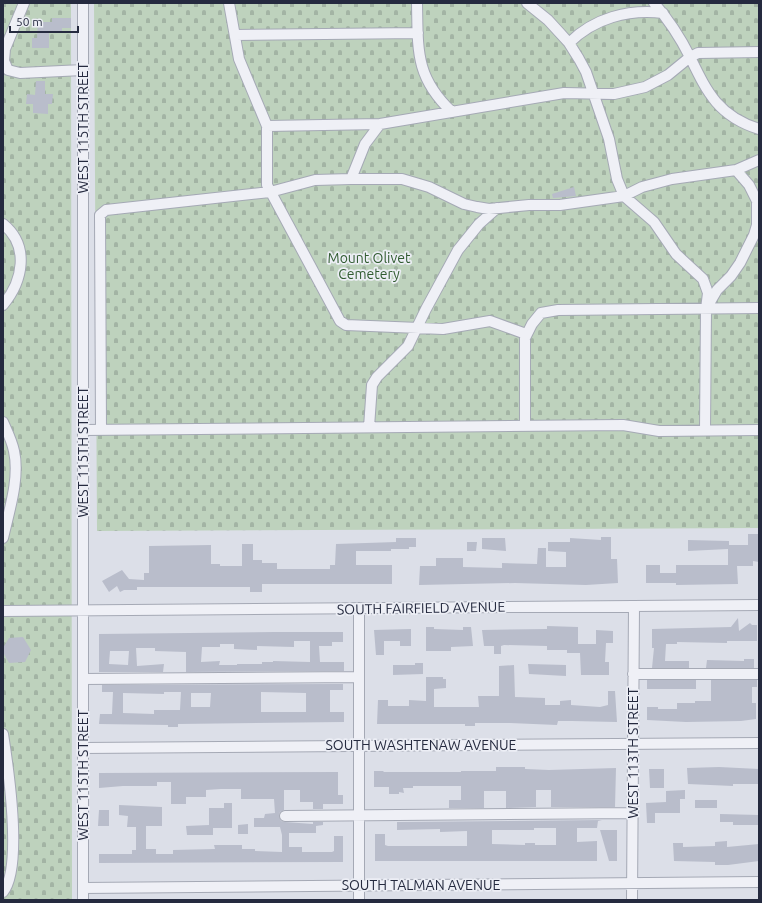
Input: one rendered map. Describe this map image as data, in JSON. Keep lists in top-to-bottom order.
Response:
{
  "streets": {
    "street": [
      "WEST 115TH STREET",
      "SOUTH FAIRFIELD AVENUE",
      "SOUTH WASHTENAW AVENUE",
      "WEST 113TH STREET",
      "SOUTH TALMAN AVENUE"
    ]
  },
  "crossings": [
    ["WEST 115TH STREET", "SOUTH FAIRFIELD AVENUE"],
    ["WEST 115TH STREET", "SOUTH WASHTENAW AVENUE"],
    ["WEST 115TH STREET", "SOUTH TALMAN AVENUE"],
    ["SOUTH FAIRFIELD AVENUE", "WEST 113TH STREET"],
    ["SOUTH WASHTENAW AVENUE", "WEST 113TH STREET"],
    ["WEST 113TH STREET", "SOUTH TALMAN AVENUE"]
  ],
  "parks": ["Mount Olivet Cemetery"],
  "scale_bar": "50 m"
}
